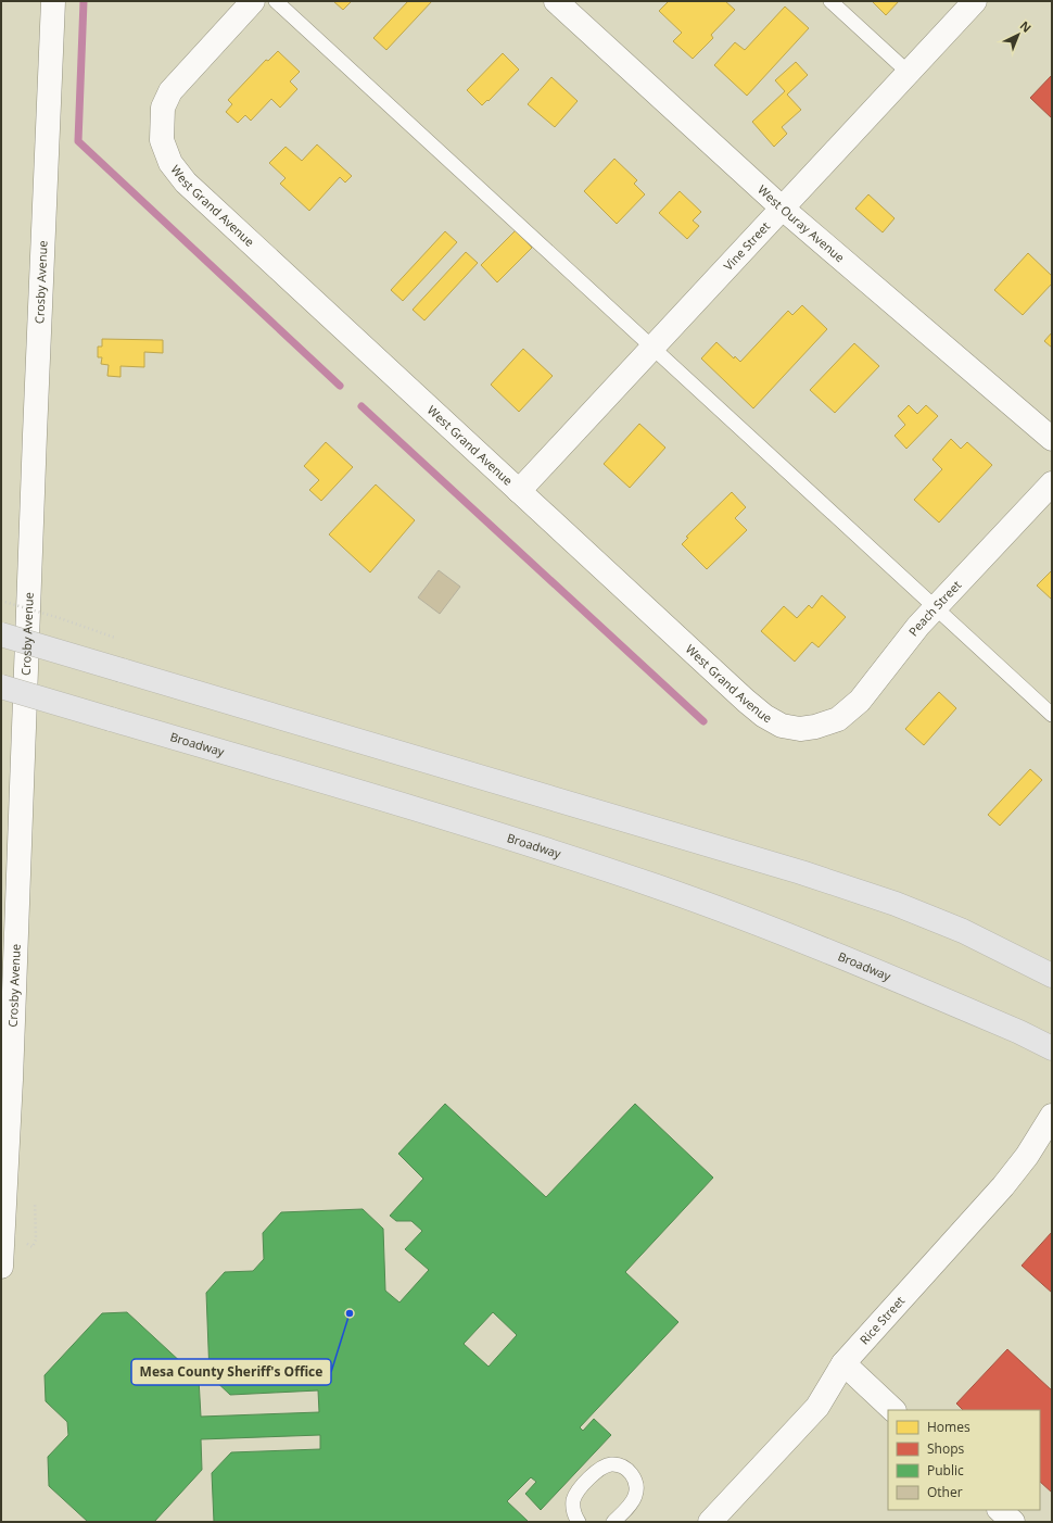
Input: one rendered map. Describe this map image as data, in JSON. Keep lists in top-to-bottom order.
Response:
{
  "streets": {
    "main road": ["Broadway"],
    "street": [
      "West Grand Avenue",
      "West Ouray Avenue",
      "Vine Street",
      "Crosby Avenue",
      "Peach Street",
      "Rice Street"
    ]
  },
  "crossings": [
    ["West Grand Avenue", "Vine Street"],
    ["West Grand Avenue", "Peach Street"],
    ["West Ouray Avenue", "Vine Street"]
  ],
  "places": ["Mesa County Sheriff's Office"],
  "legend": [
    "Homes",
    "Shops",
    "Public",
    "Other"
  ],
  "north": "top right"
}
